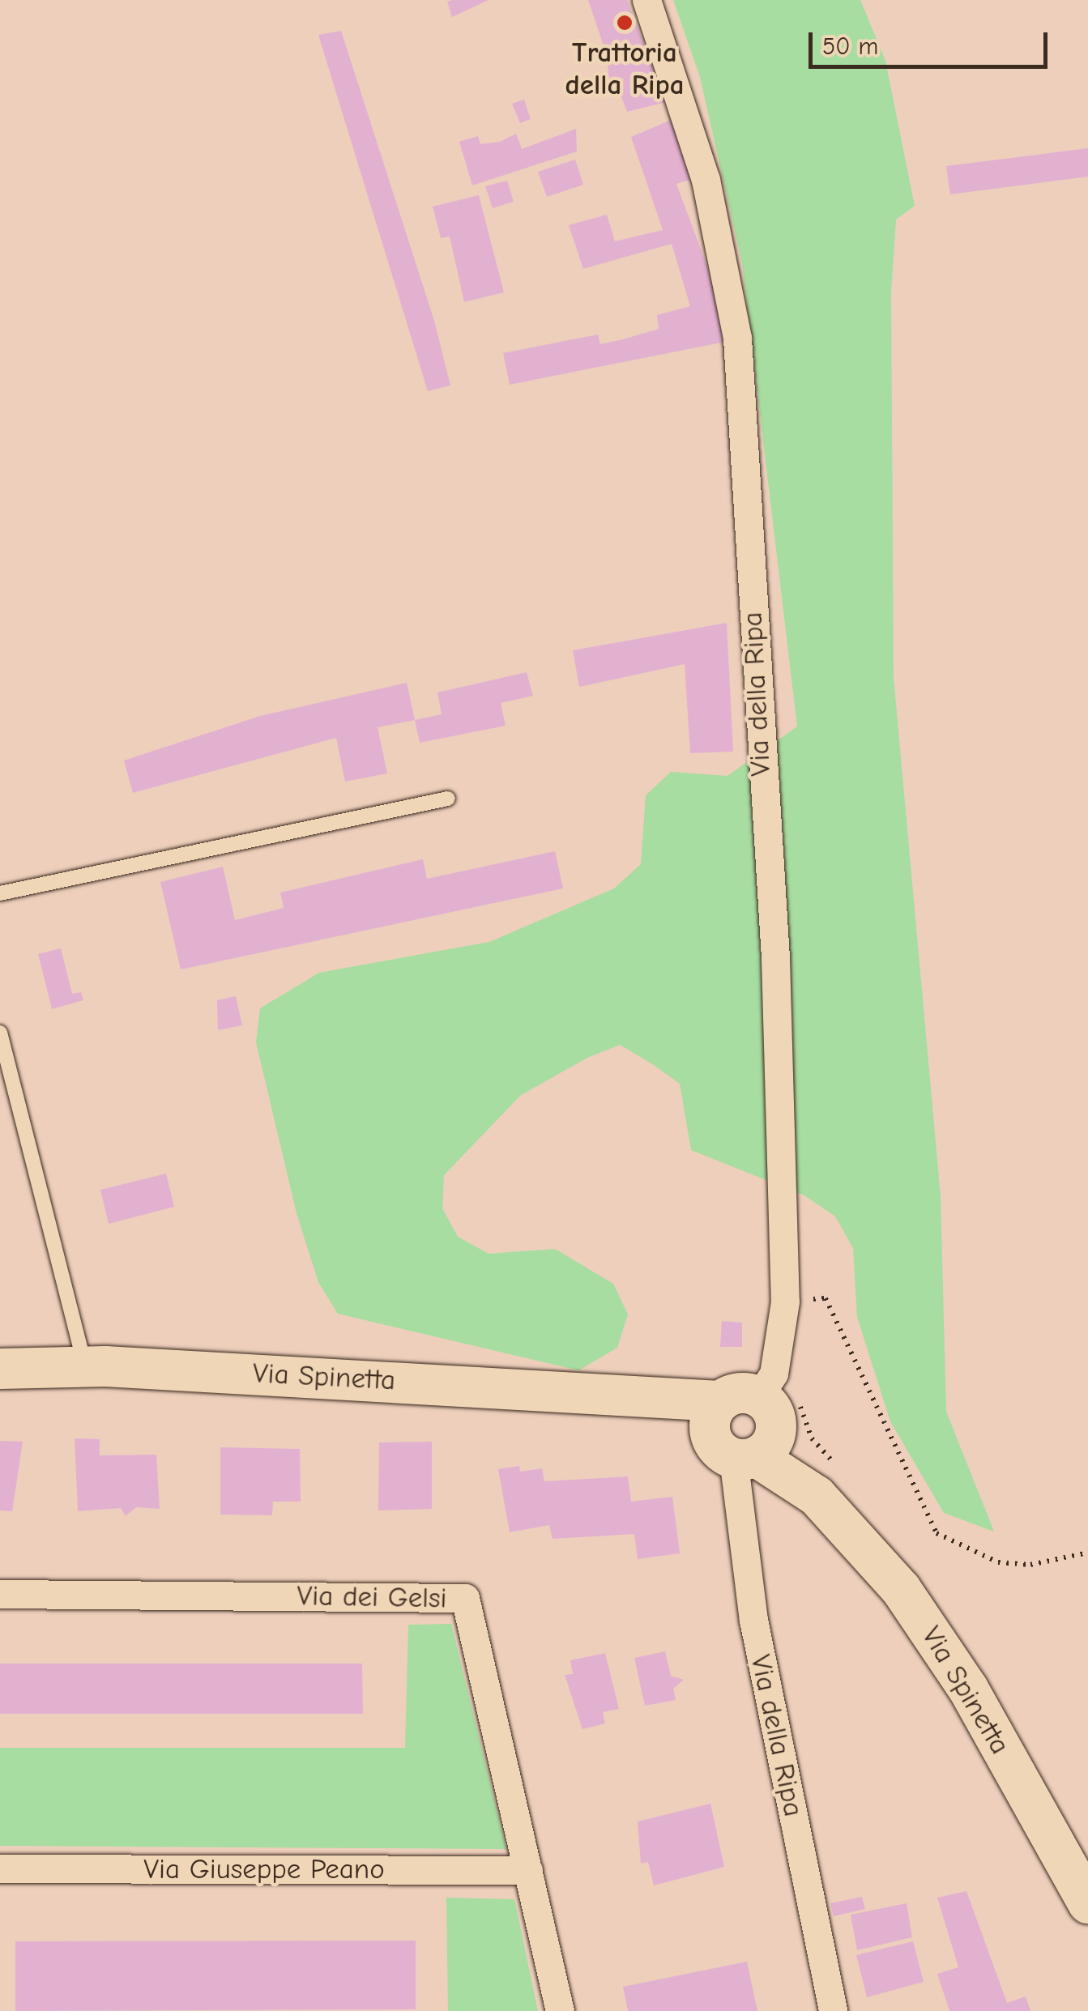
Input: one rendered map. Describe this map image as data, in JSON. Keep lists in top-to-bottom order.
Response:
{
  "streets": {
    "main road": ["Via Spinetta"],
    "street": ["Via della Ripa", "Via dei Gelsi", "Via Giuseppe Peano"]
  },
  "crossings": [
    ["Via della Ripa", "Via Spinetta"],
    ["Via dei Gelsi", "Via Giuseppe Peano"]
  ],
  "places": ["Trattoria della Ripa"],
  "scale_bar": "50 m"
}
